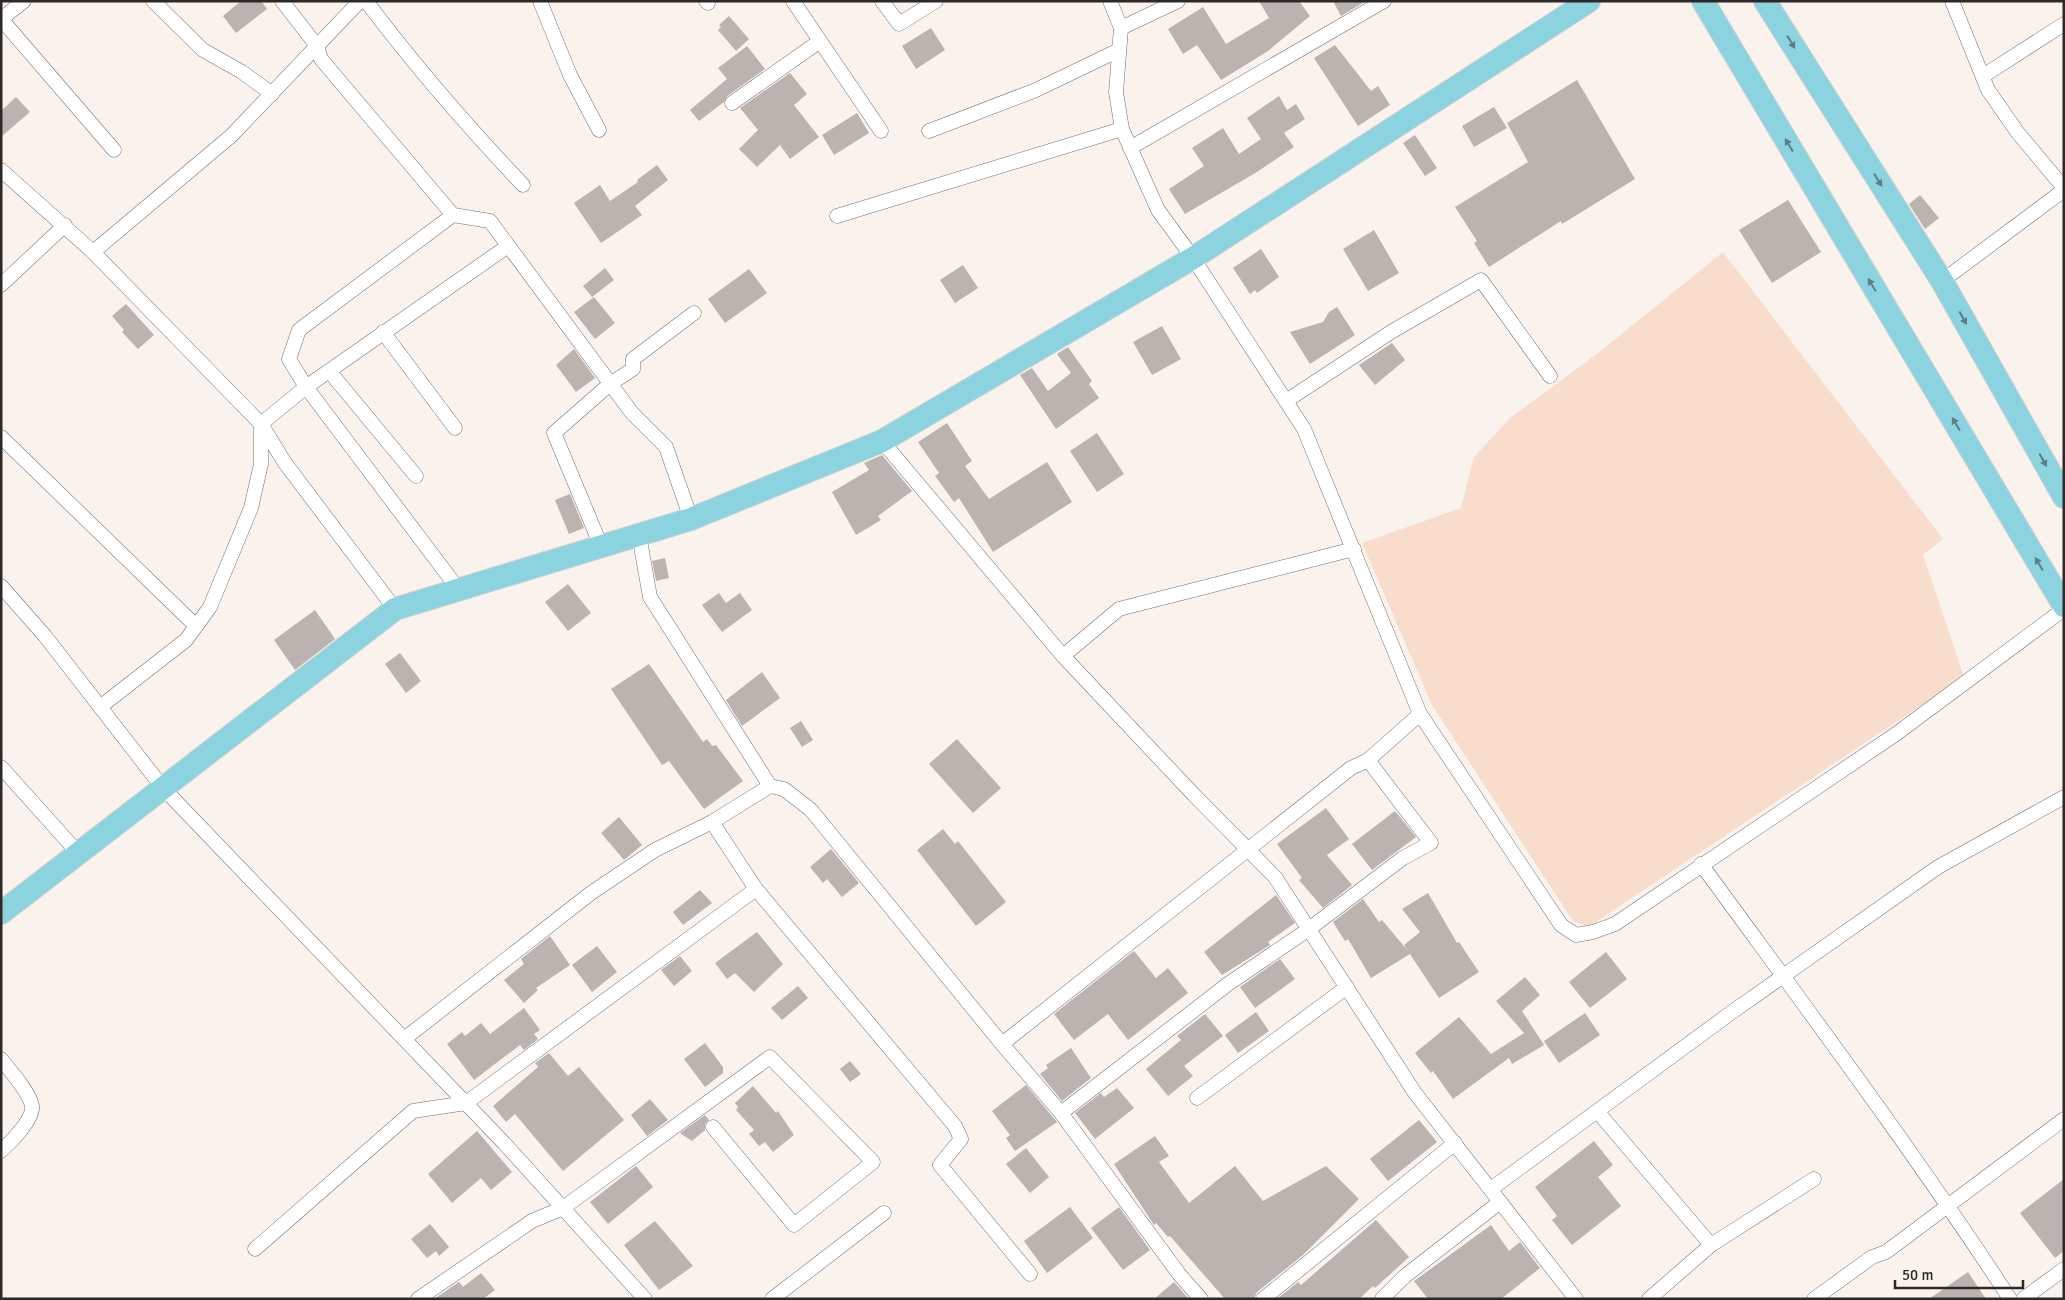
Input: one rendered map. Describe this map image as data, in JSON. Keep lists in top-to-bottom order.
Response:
{
  "scale_bar": "50 m"
}
